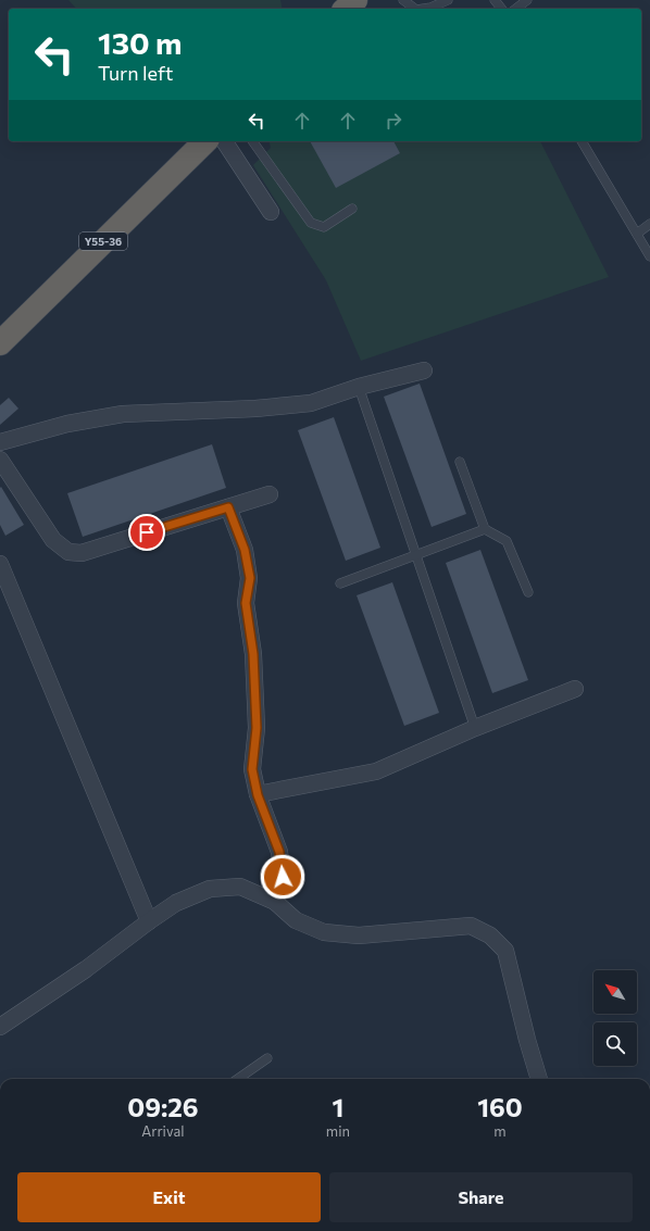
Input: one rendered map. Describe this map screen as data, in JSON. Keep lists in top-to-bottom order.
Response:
{
  "streets": {
    "highway": ["Y55-36"]
  },
  "north": "top left",
  "page": {
    "turn": ["130 m", "Turn left"],
    "eta": [
      "09:26",
      "Arrival",
      "1",
      "min",
      "160",
      "m"
    ],
    "buttons": ["Exit", "Share"]
  }
}
